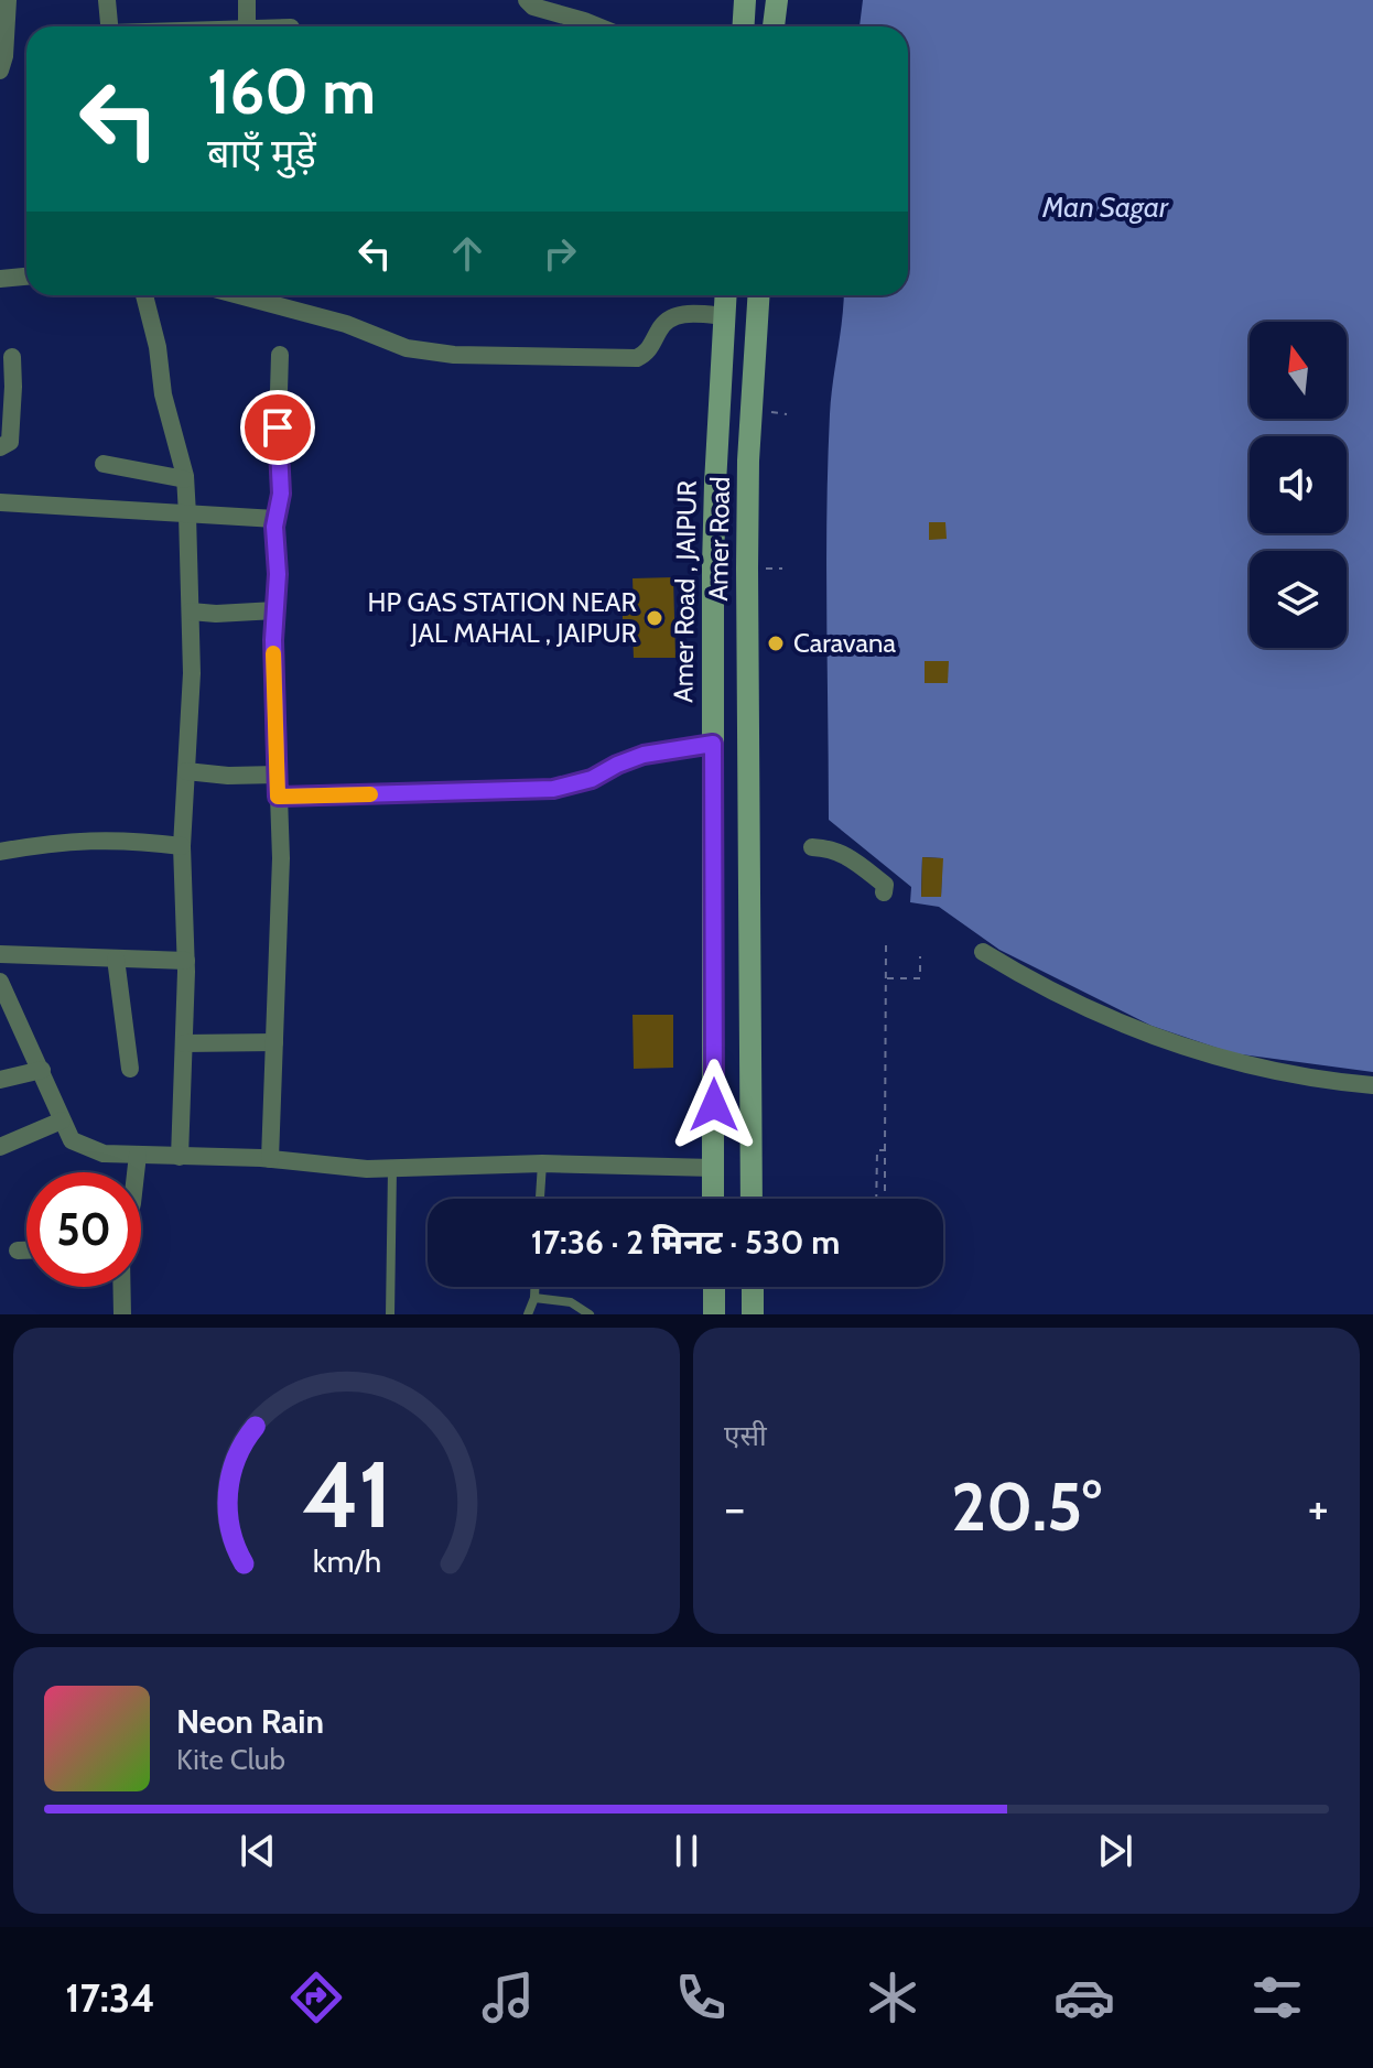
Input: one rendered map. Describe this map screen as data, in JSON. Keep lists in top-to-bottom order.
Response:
{
  "streets": {
    "main road": ["Amer Road", "Amer Road , JAIPUR"]
  },
  "water": ["Man Sagar"],
  "places": ["HP GAS STATION NEAR JAL MAHAL , JAIPUR", "Caravana"],
  "north": "top",
  "page": {
    "turn": ["160 m", "बाएँ मुड़ें"],
    "limit": "50",
    "trip": "17:36 · 2 मिनट · 530 m",
    "tile": "एसी",
    "heat": ["−", "20.5°", "+"],
    "song": ["Neon Rain", "Kite Club"],
    "tabs": "17:34",
    "gauge": ["41", "km/h"]
  }
}
